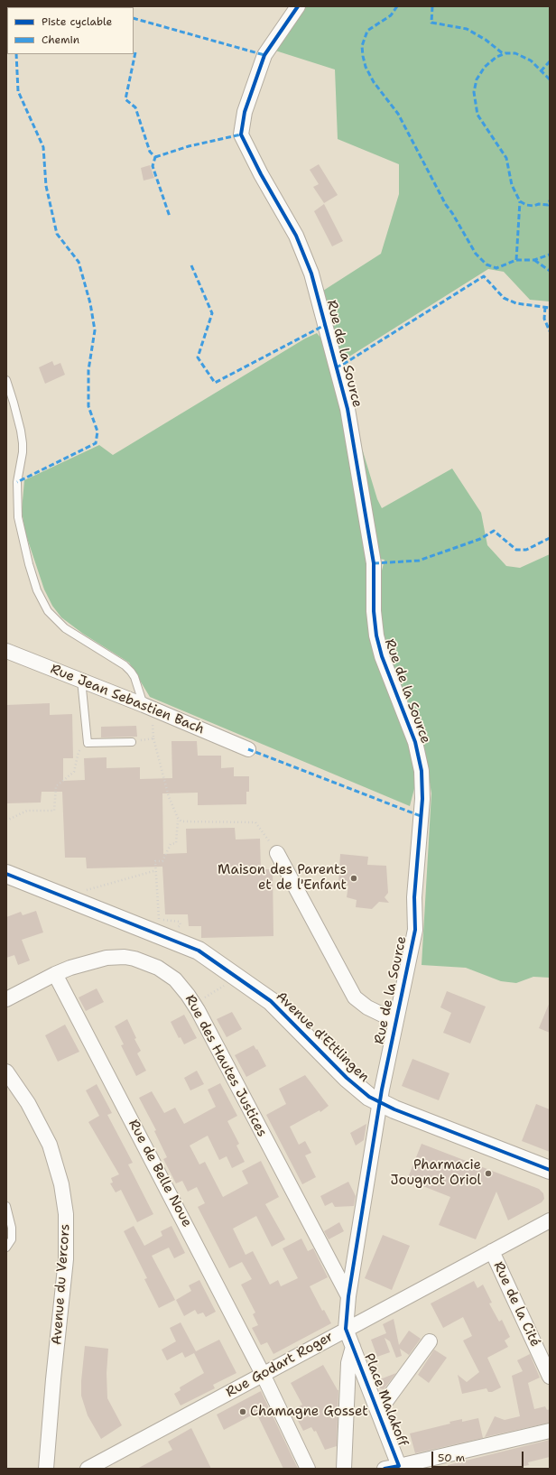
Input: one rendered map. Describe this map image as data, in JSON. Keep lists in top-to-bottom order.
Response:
{
  "streets": {
    "street": [
      "Rue de la Source",
      "Rue Jean Sebastien Bach",
      "Avenue d'Ettlingen",
      "Rue des Hautes Justices",
      "Rue de Belle Noue",
      "Avenue du Vercors",
      "Rue de la Cité",
      "Rue Godart Roger",
      "Place Malakoff"
    ]
  },
  "crossings": [
    ["Rue de la Source", "Avenue d'Ettlingen"],
    ["Rue de la Source", "Rue des Hautes Justices"],
    ["Rue de la Source", "Rue Godart Roger"],
    ["Rue de la Source", "Place Malakoff"],
    ["Rue des Hautes Justices", "Rue de Belle Noue"],
    ["Rue de Belle Noue", "Rue Godart Roger"],
    ["Rue de la Cité", "Rue Godart Roger"],
    ["Rue Godart Roger", "Place Malakoff"]
  ],
  "places": ["Maison des Parents et de l'Enfant", "Pharmacie Jougnot Oriol", "Chamagne Gosset"],
  "legend": ["Piste cyclable", "Chemin"],
  "scale_bar": "50 m"
}
